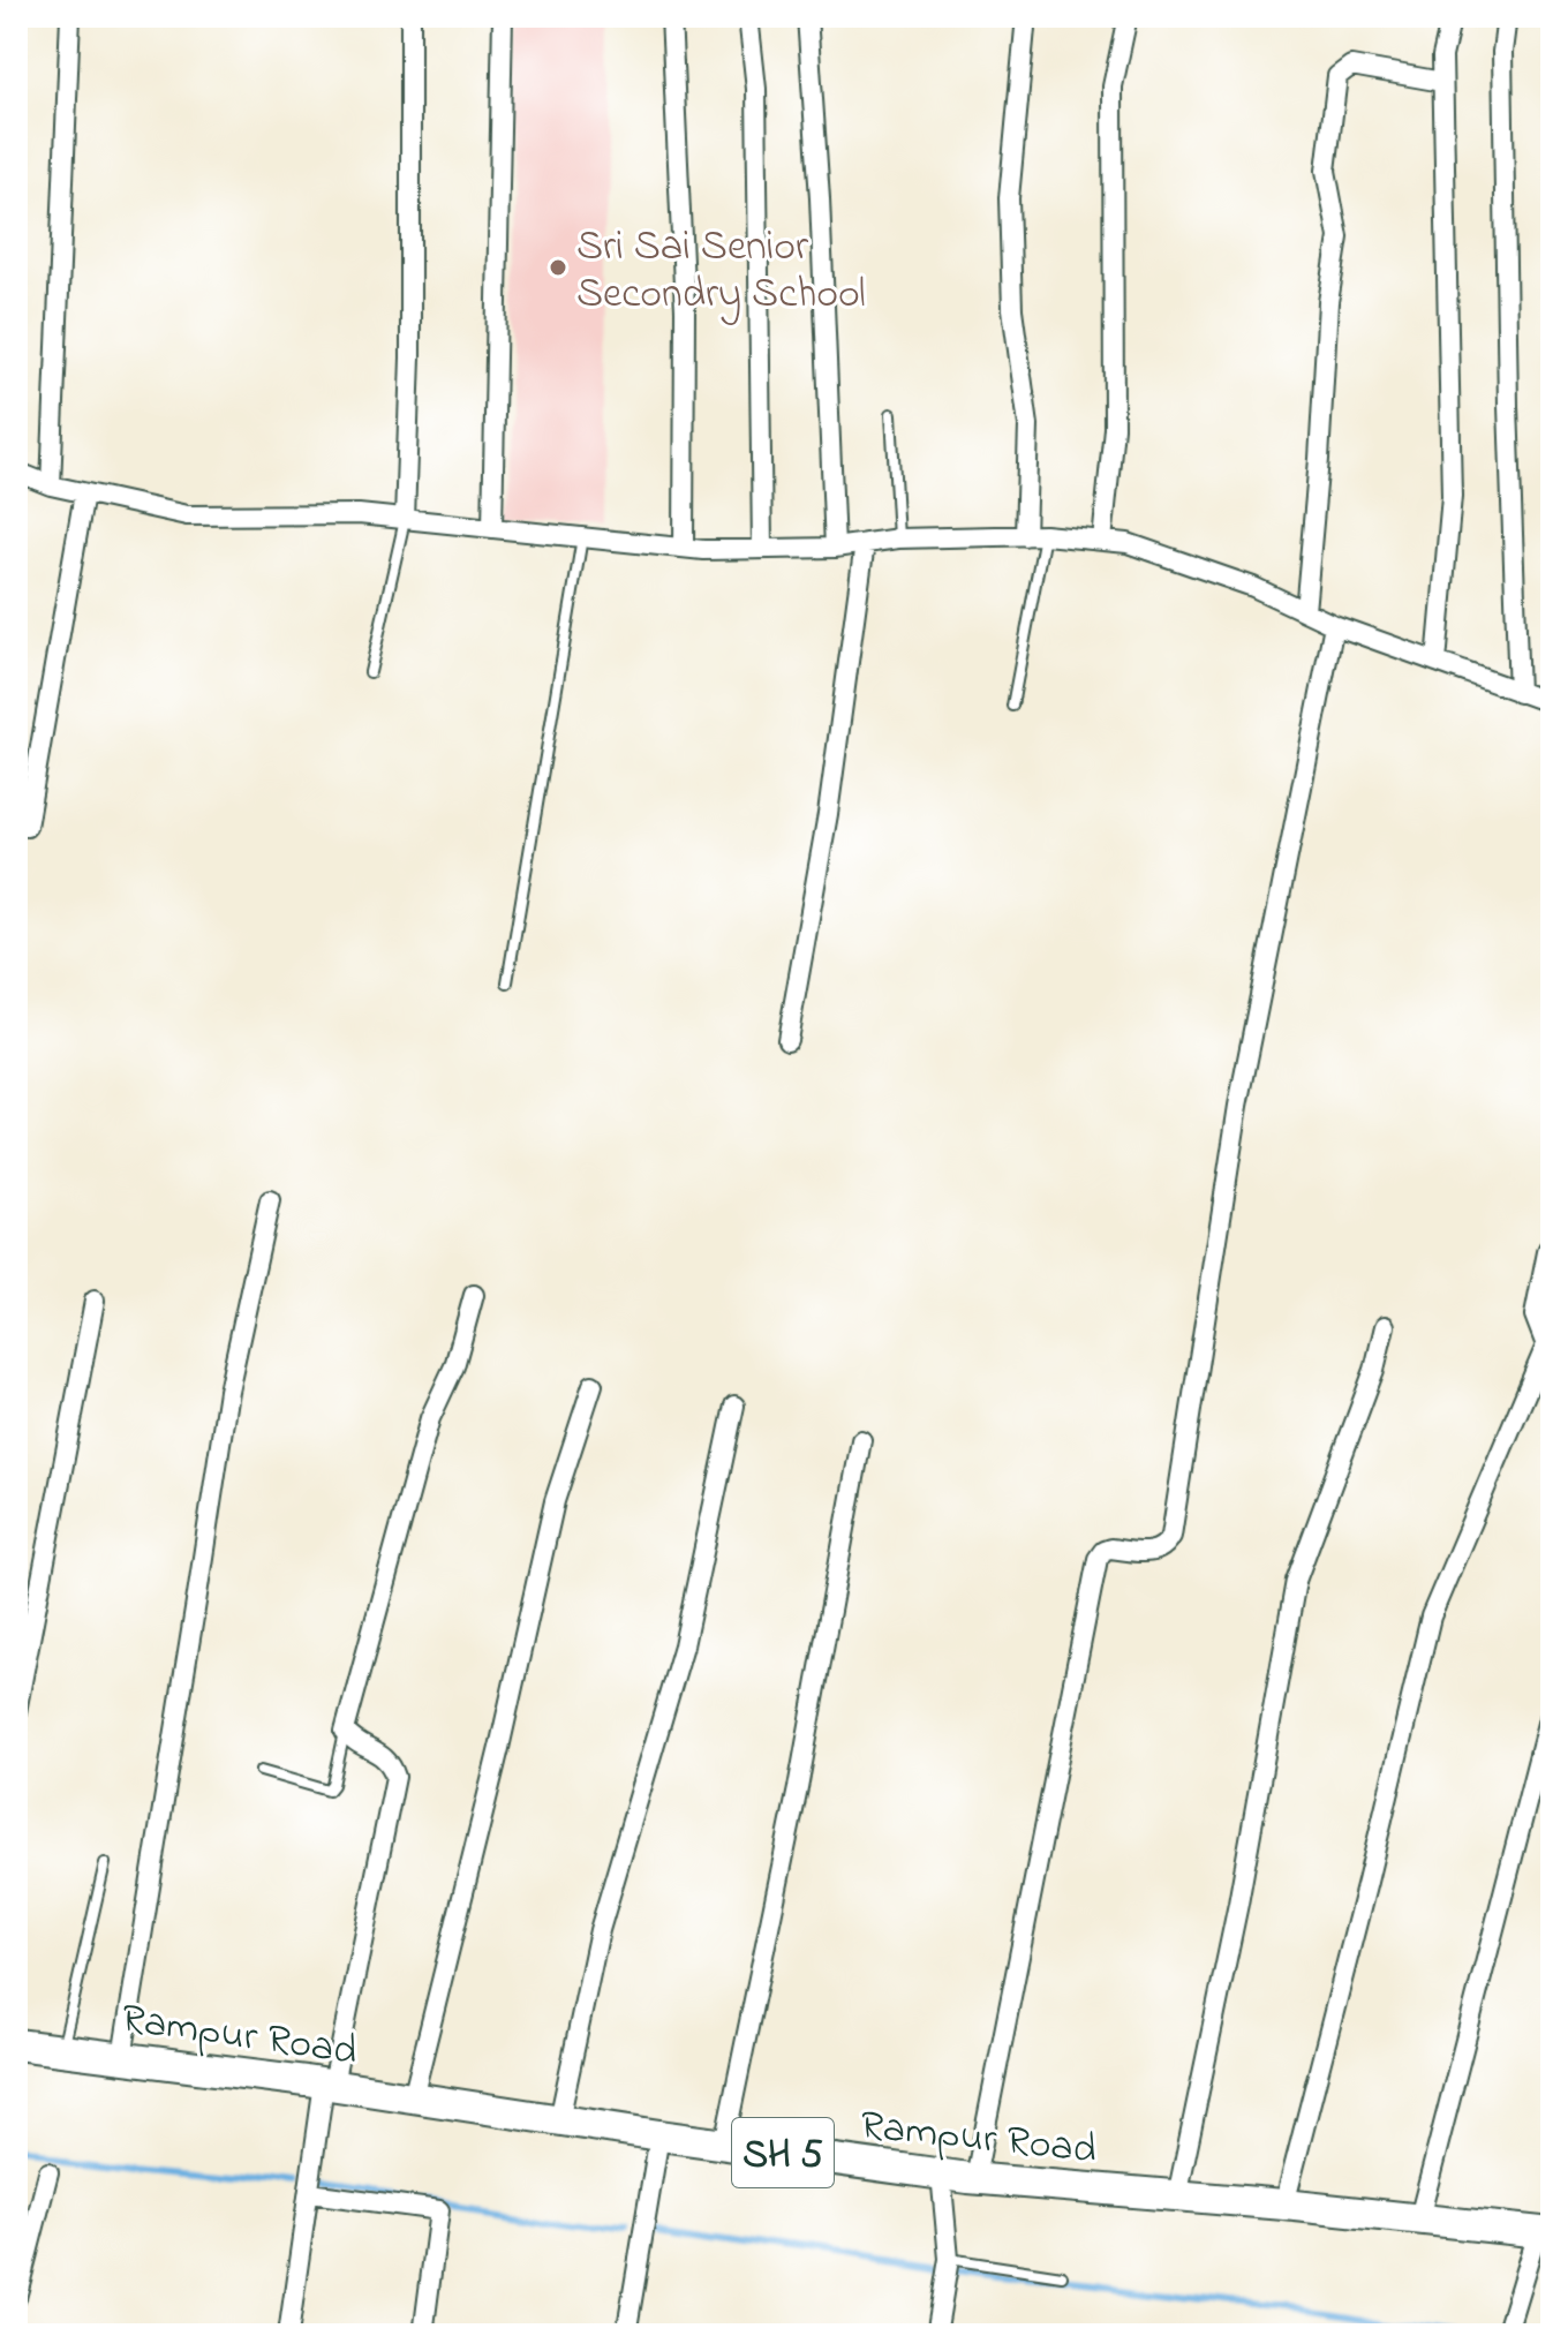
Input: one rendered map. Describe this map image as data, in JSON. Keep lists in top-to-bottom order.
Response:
{
  "streets": {
    "main road": ["Rampur Road", "SH 5"]
  },
  "places": ["Sri Sai Senior Secondry School"]
}
